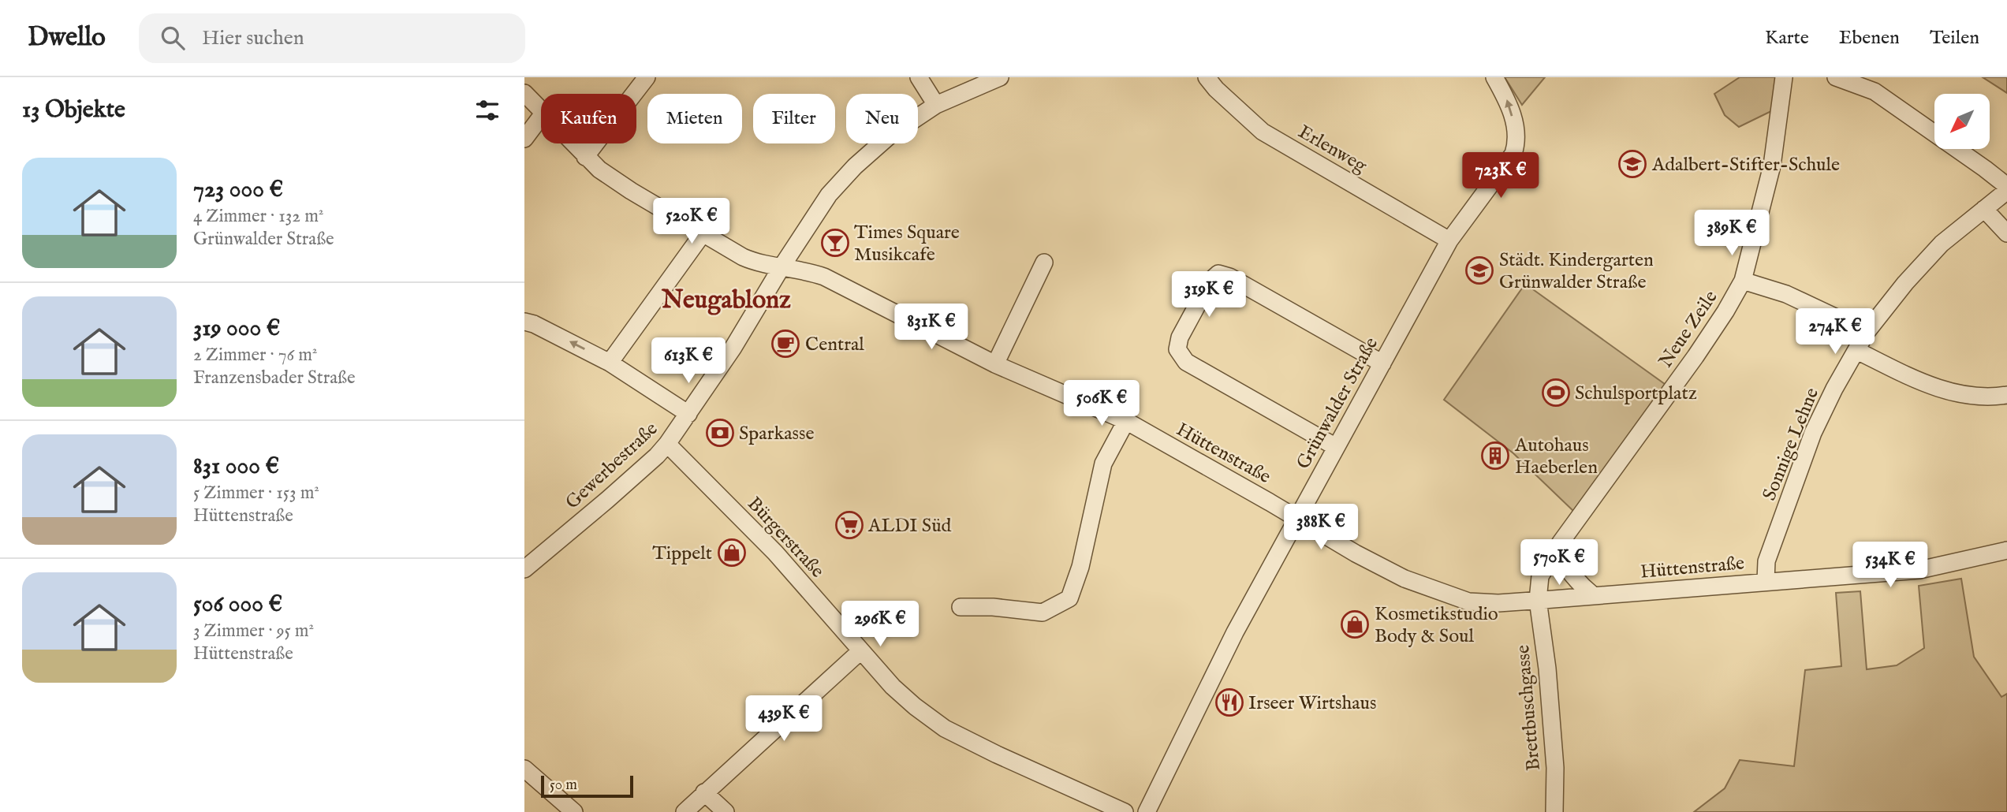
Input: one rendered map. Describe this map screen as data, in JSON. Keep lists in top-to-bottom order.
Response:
{
  "streets": {
    "street": [
      "Erlenweg",
      "Neue Zeile",
      "Grünwalder Straße",
      "Sonnige Lehne",
      "Hüttenstraße",
      "Gewerbestraße",
      "Bürgerstraße",
      "Brettbuschgasse"
    ]
  },
  "crossings": [
    ["Erlenweg", "Grünwalder Straße"],
    ["Neue Zeile", "Hüttenstraße"],
    ["Neue Zeile", "Brettbuschgasse"],
    ["Grünwalder Straße", "Hüttenstraße"],
    ["Sonnige Lehne", "Hüttenstraße"],
    ["Hüttenstraße", "Gewerbestraße"],
    ["Hüttenstraße", "Brettbuschgasse"],
    ["Gewerbestraße", "Bürgerstraße"]
  ],
  "districts": ["Neugablonz"],
  "places": {
    "school or university": ["Adalbert-Stifter-Schule", "Städt. Kindergarten Grünwalder Straße"],
    "bar": ["Times Square Musikcafe"],
    "cafe": ["Central"],
    "sports": ["Schulsportplatz"],
    "bank": ["Sparkasse"],
    "building": ["Autohaus Haeberlen"],
    "supermarket": ["ALDI Süd"],
    "shop": ["Tippelt", "Kosmetikstudio Body & Soul"],
    "restaurant": ["Irseer Wirtshaus"]
  },
  "scale_bar": "50 m",
  "north": "bottom left",
  "page": {
    "header": "Dwello",
    "search": "Hier suchen",
    "nav": ["Karte", "Ebenen", "Teilen"],
    "heading": "13 Objekte",
    "chip": [
      "Kaufen",
      "Mieten",
      "Filter",
      "Neu"
    ],
    "list": [
      {
        "name": "723 000 €",
        "note": "4 Zimmer · 132 m² · Grünwalder Straße"
      },
      {
        "name": "319 000 €",
        "note": "2 Zimmer · 76 m² · Franzensbader Straße"
      },
      {
        "name": "831 000 €",
        "note": "5 Zimmer · 153 m² · Hüttenstraße"
      },
      {
        "name": "506 000 €",
        "note": "3 Zimmer · 95 m² · Hüttenstraße"
      }
    ],
    "price": [
      "723K €",
      "520K €",
      "389K €",
      "319K €",
      "831K €",
      "274K €",
      "613K €",
      "506K €",
      "388K €",
      "570K €",
      "534K €",
      "296K €",
      "439K €"
    ],
    "scale": "50 m"
  }
}
